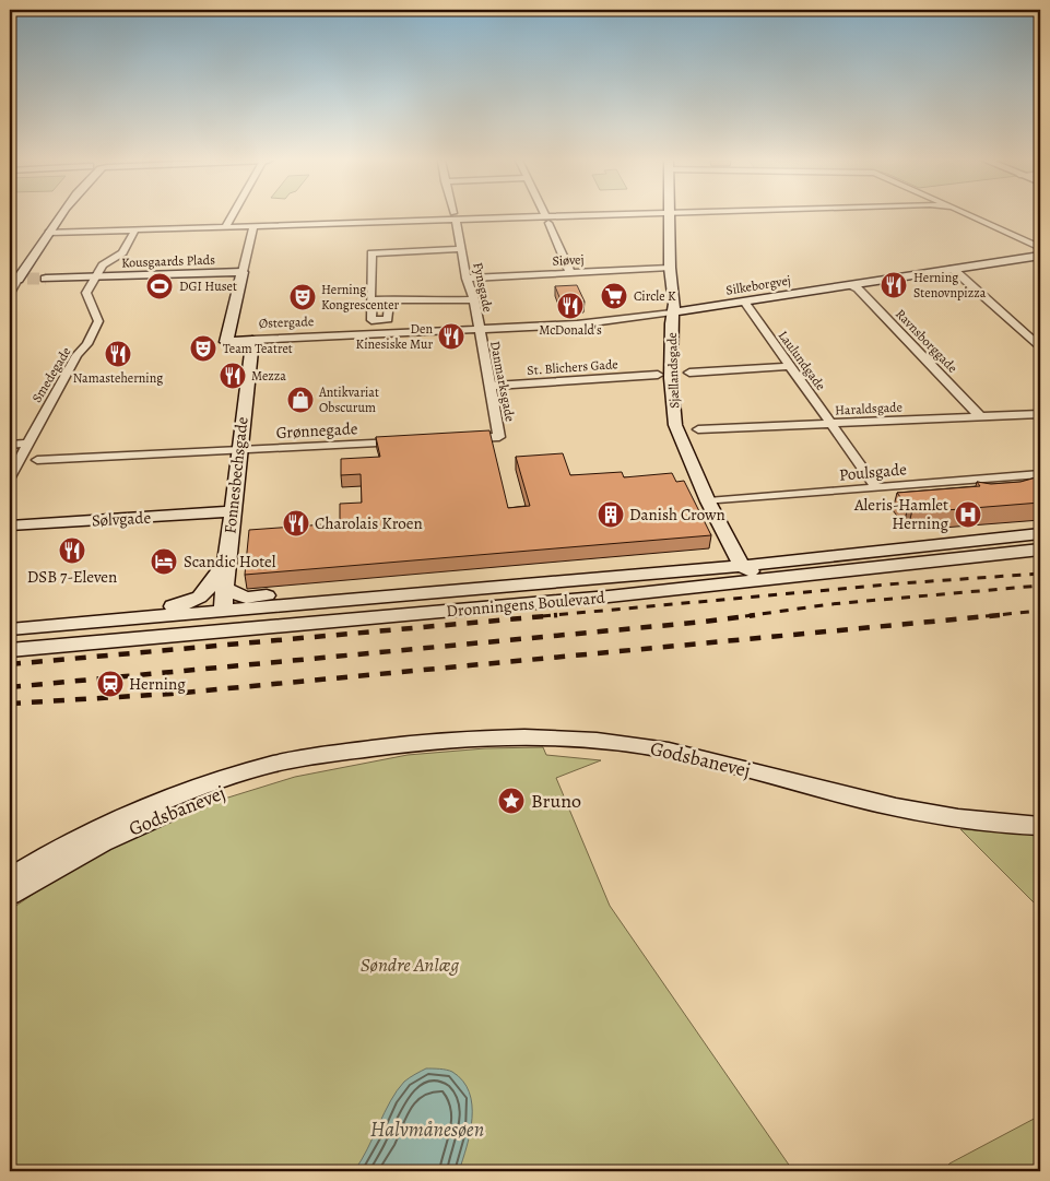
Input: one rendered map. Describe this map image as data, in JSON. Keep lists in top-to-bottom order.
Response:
{
  "streets": {
    "main road": ["Kousgaards Plads"],
    "street": [
      "Siøvej",
      "Silkeborgvej",
      "Fynsgade",
      "Østergade",
      "Ravnsborggade",
      "Laulundgade",
      "St. Blichers Gade",
      "Sjællandsgade",
      "Smedegade",
      "Danmarksgade",
      "Haraldsgade",
      "Grønnegade",
      "Poulsgade",
      "Fonnesbechsgade",
      "Sølvgade",
      "Dronningens Boulevard",
      "Godsbanevej"
    ]
  },
  "crossings": [
    ["Siøvej", "Fynsgade"],
    ["Siøvej", "Sjællandsgade"],
    ["Kousgaards Plads", "Østergade"],
    ["Kousgaards Plads", "Smedegade"],
    ["Silkeborgvej", "Fynsgade"],
    ["Silkeborgvej", "Østergade"],
    ["Silkeborgvej", "Ravnsborggade"],
    ["Silkeborgvej", "Laulundgade"],
    ["Silkeborgvej", "Sjællandsgade"],
    ["Silkeborgvej", "Danmarksgade"],
    ["Fynsgade", "Østergade"],
    ["Fynsgade", "Danmarksgade"],
    ["Østergade", "Danmarksgade"],
    ["Østergade", "Fonnesbechsgade"],
    ["Ravnsborggade", "Haraldsgade"],
    ["Laulundgade", "Haraldsgade"],
    ["Laulundgade", "Poulsgade"],
    ["St. Blichers Gade", "Danmarksgade"],
    ["Sjællandsgade", "Poulsgade"],
    ["Sjællandsgade", "Dronningens Boulevard"],
    ["Grønnegade", "Fonnesbechsgade"],
    ["Fonnesbechsgade", "Sølvgade"],
    ["Fonnesbechsgade", "Dronningens Boulevard"]
  ],
  "water": ["Halvmånesøen"],
  "parks": ["Søndre Anlæg"],
  "places": {
    "restaurant": [
      "Herning Stenovnpizza",
      "McDonald's",
      "Den Kinesiske Mur",
      "Namasteherning",
      "Mezza",
      "Charolais Kroen",
      "DSB 7-Eleven"
    ],
    "sports": ["DGI Huset"],
    "supermarket": ["Circle K"],
    "theatre": ["Herning Kongrescenter", "Team Teatret"],
    "shop": ["Antikvariat Obscurum"],
    "building": ["Danish Crown"],
    "hospital": ["Aleris-Hamlet Herning"],
    "hotel": ["Scandic Hotel"],
    "station": ["Herning"],
    "place": ["Bruno"]
  }
}
